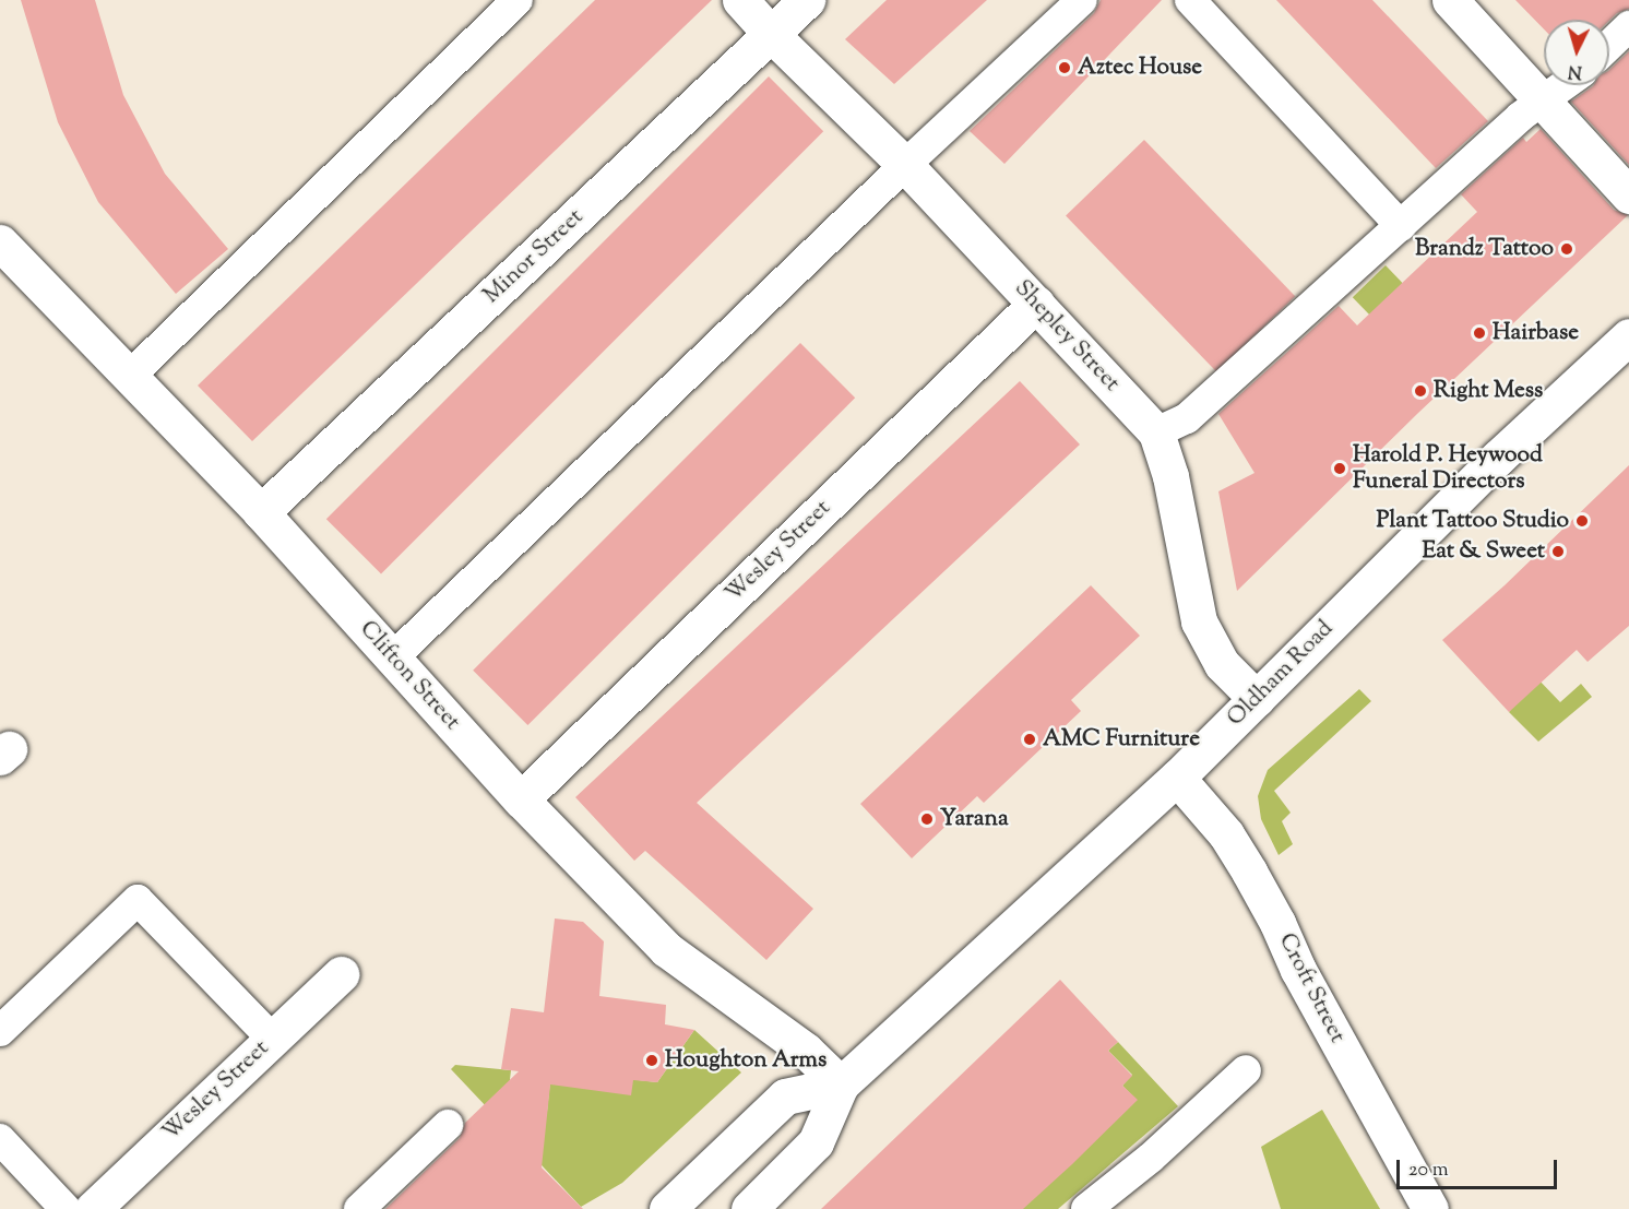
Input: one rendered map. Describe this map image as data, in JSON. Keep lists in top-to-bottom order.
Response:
{
  "streets": {
    "main road": [
      "Minor Street",
      "Shepley Street",
      "Wesley Street",
      "Oldham Road",
      "Clifton Street",
      "Croft Street"
    ]
  },
  "crossings": [
    ["Minor Street", "Shepley Street"],
    ["Minor Street", "Clifton Street"],
    ["Shepley Street", "Wesley Street"],
    ["Shepley Street", "Oldham Road"],
    ["Wesley Street", "Clifton Street"],
    ["Oldham Road", "Clifton Street"],
    ["Oldham Road", "Croft Street"]
  ],
  "places": [
    "Aztec House",
    "Brandz Tattoo",
    "Hairbase",
    "Right Mess",
    "Harold P. Heywood Funeral Directors",
    "Plant Tattoo Studio",
    "Eat & Sweet",
    "AMC Furniture",
    "Yarana",
    "Houghton Arms"
  ],
  "scale_bar": "20 m",
  "north": "bottom"
}
